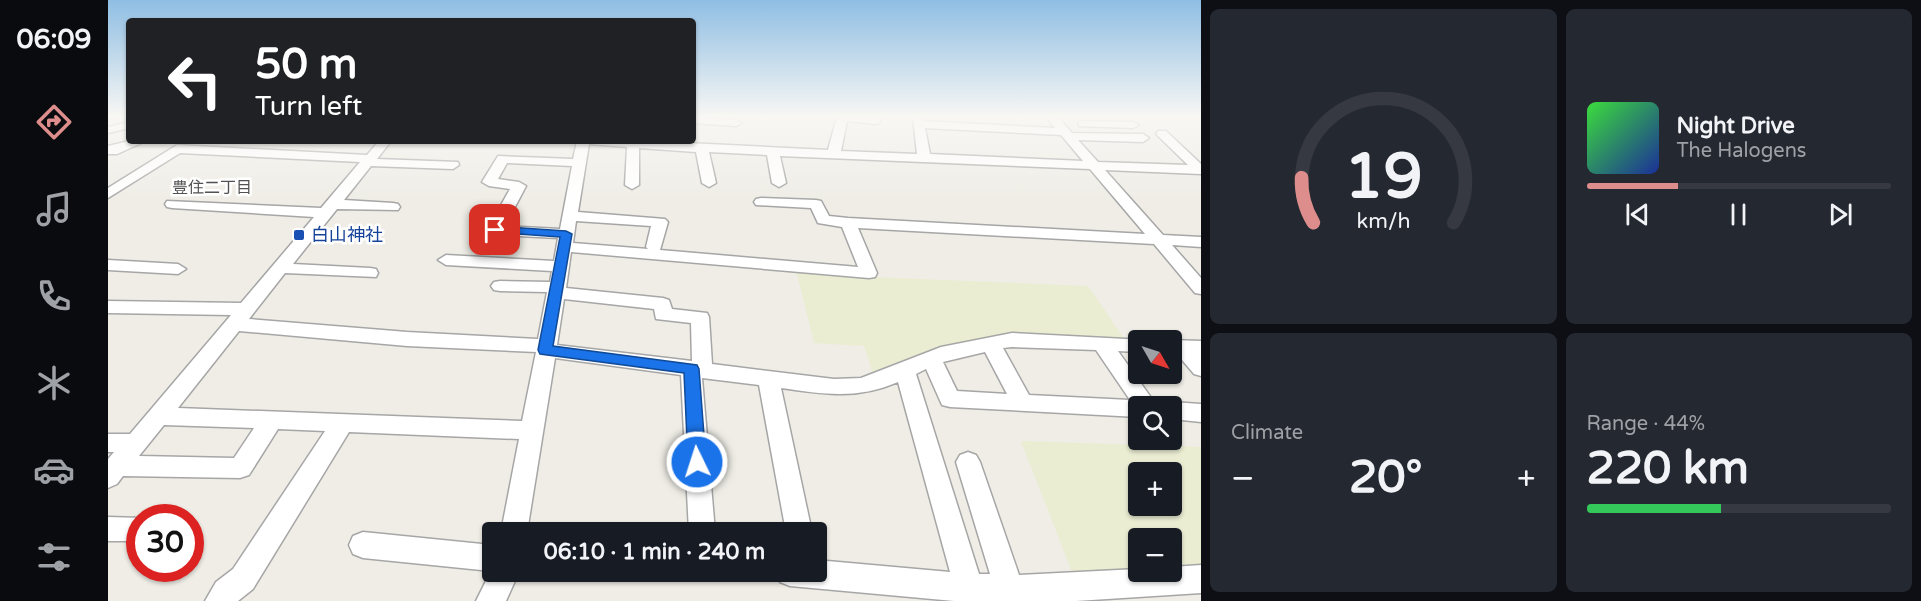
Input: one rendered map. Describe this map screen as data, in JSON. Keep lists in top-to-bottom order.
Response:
{
  "districts": ["豊住二丁目"],
  "places": {
    "transit": ["白山神社"]
  },
  "north": "bottom right",
  "page": {
    "tabs": "06:09",
    "turn": ["50 m", "Turn left"],
    "song": ["Night Drive", "The Halogens"],
    "map_buttons": ["+", "−"],
    "tile": [
      "Climate",
      ["Range · 44%", "220 km"]
    ],
    "heat": ["−", "20°", "+"],
    "limit": "30",
    "trip": "06:10 · 1 min · 240 m",
    "gauge": ["19", "km/h"]
  }
}
